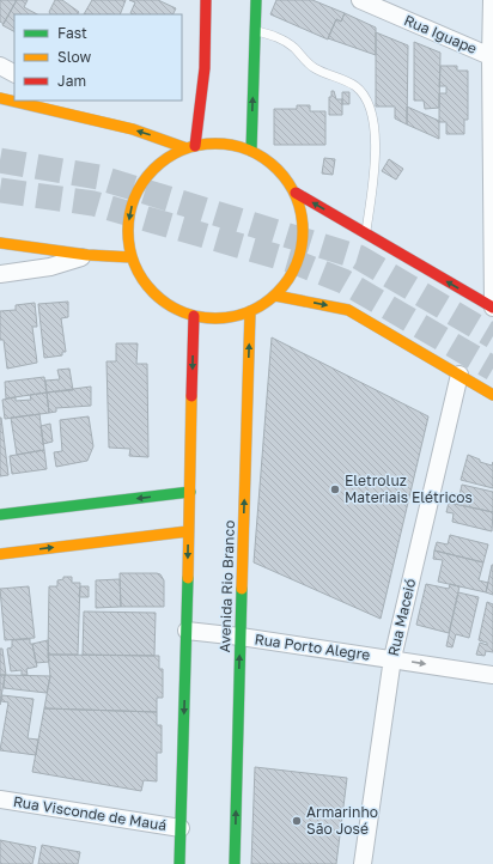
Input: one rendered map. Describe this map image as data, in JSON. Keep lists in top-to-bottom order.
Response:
{
  "streets": {
    "main road": ["Avenida Rio Branco"],
    "street": [
      "Rua Iguape",
      "Rua Maceió",
      "Rua Porto Alegre",
      "Rua Visconde de Mauá"
    ]
  },
  "crossings": [
    ["Avenida Rio Branco", "Rua Porto Alegre"],
    ["Rua Maceió", "Rua Porto Alegre"]
  ],
  "places": ["Eletroluz Materiais Elétricos", "Armarinho São José"],
  "legend": ["Fast", "Slow", "Jam"]
}
